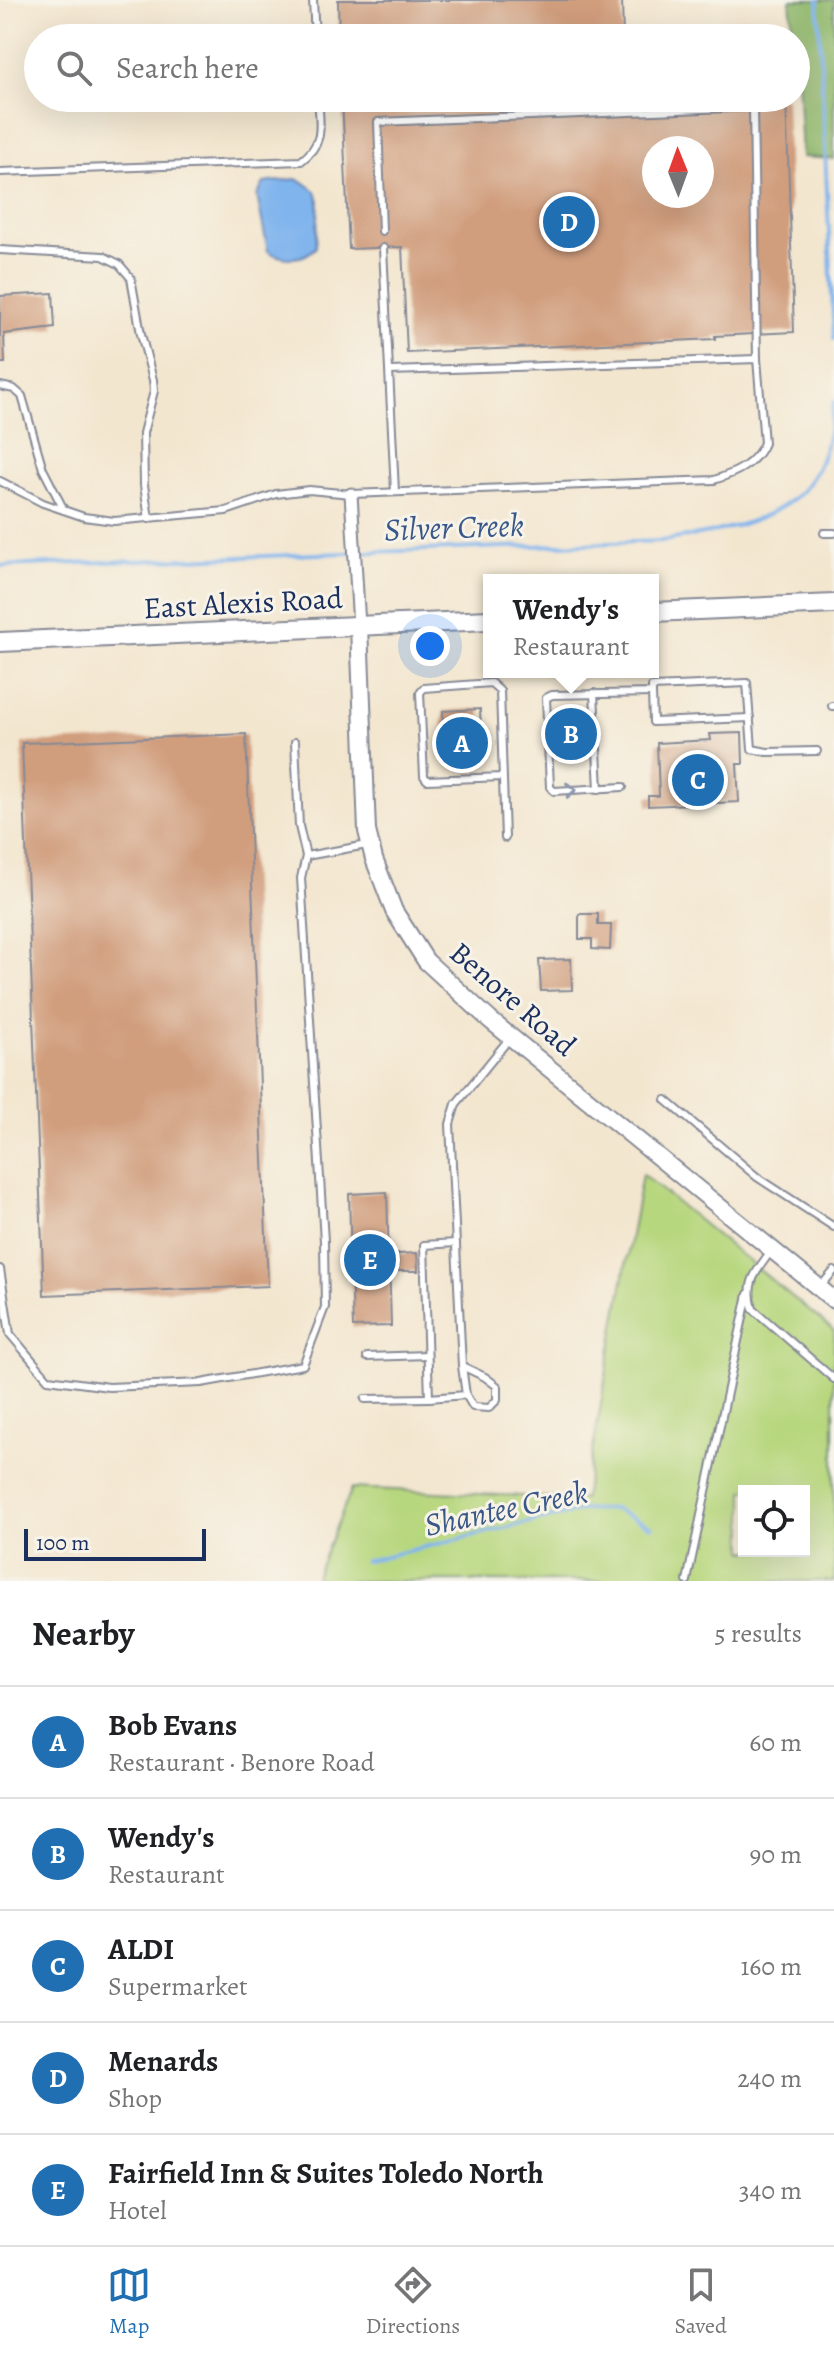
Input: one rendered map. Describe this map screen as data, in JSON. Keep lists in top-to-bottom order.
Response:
{
  "streets": {
    "main road": ["East Alexis Road", "Benore Road"]
  },
  "crossings": [
    ["East Alexis Road", "Benore Road"]
  ],
  "water": ["Silver Creek", "Shantee Creek"],
  "scale_bar": "100 m",
  "north": "top",
  "page": {
    "search": "Search here",
    "pins": [
      "D",
      "B",
      "A",
      "C",
      "E"
    ],
    "popup": ["Wendy's", "Restaurant"],
    "scale": "100 m",
    "heading": ["Nearby", "5 results"],
    "list": [
      {
        "mark": "A",
        "name": "Bob Evans",
        "note": "Restaurant · Benore Road",
        "value": "60 m"
      },
      {
        "mark": "B",
        "name": "Wendy's",
        "note": "Restaurant",
        "value": "90 m"
      },
      {
        "mark": "C",
        "name": "ALDI",
        "note": "Supermarket",
        "value": "160 m"
      },
      {
        "mark": "D",
        "name": "Menards",
        "note": "Shop",
        "value": "240 m"
      },
      {
        "mark": "E",
        "name": "Fairfield Inn & Suites Toledo North",
        "note": "Hotel",
        "value": "340 m"
      }
    ],
    "nav": ["Map", "Directions", "Saved"]
  }
}
